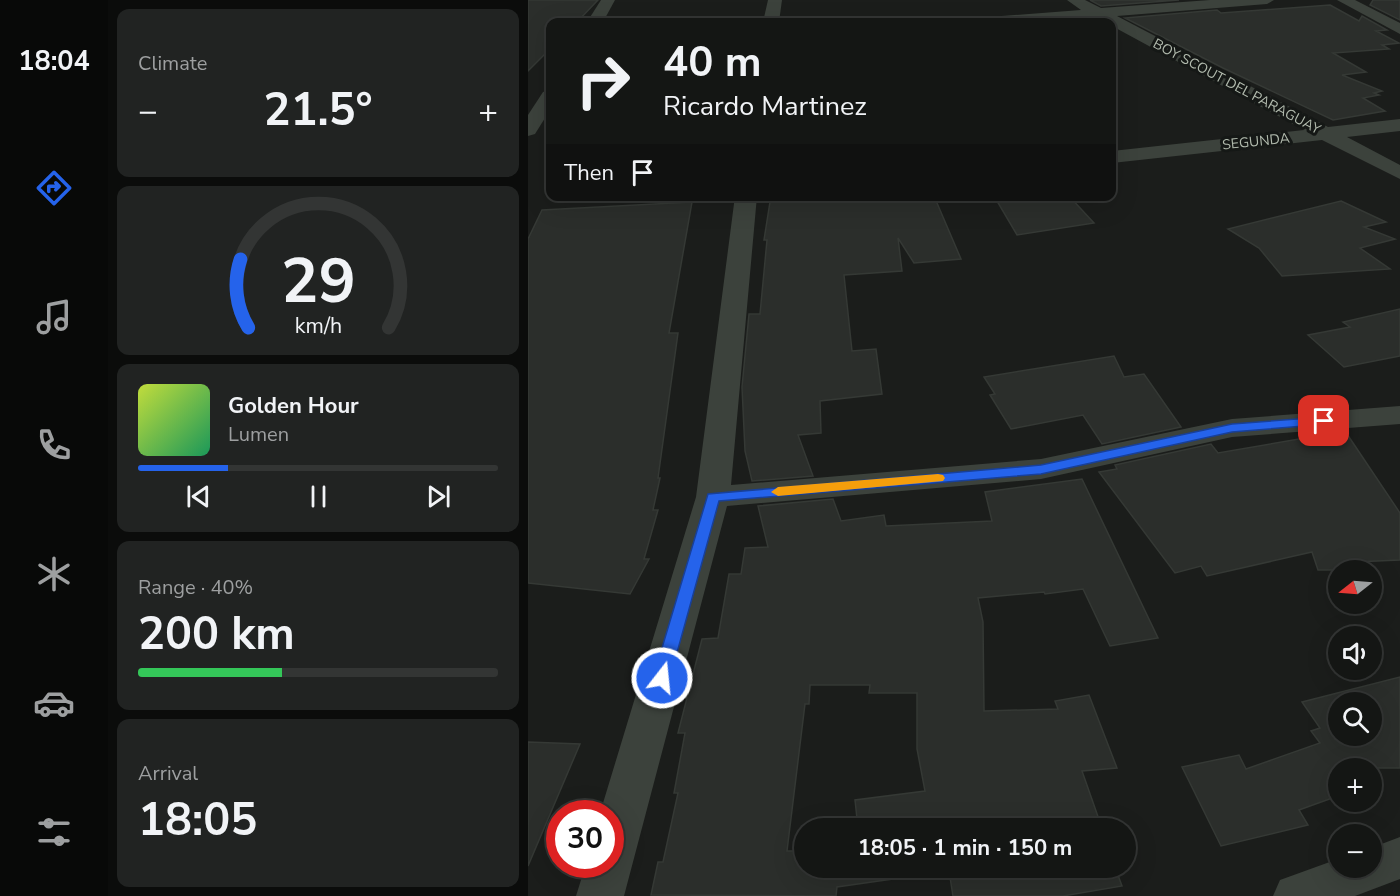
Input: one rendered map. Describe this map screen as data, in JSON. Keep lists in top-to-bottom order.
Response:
{
  "streets": {
    "street": ["BOY SCOUT DEL PARAGUAY", "SEGUNDA"]
  },
  "crossings": [
    ["BOY SCOUT DEL PARAGUAY", "SEGUNDA"]
  ],
  "north": "left",
  "page": {
    "tabs": "18:04",
    "tile": [
      "Climate",
      ["Range · 40%", "200 km"],
      ["Arrival", "18:05"]
    ],
    "turn": ["40 m", "Ricardo Martinez"],
    "heat": ["−", "21.5°", "+"],
    "then": "Then",
    "song": ["Golden Hour", "Lumen"],
    "map_buttons": ["+", "−"],
    "limit": "30",
    "trip": "18:05 · 1 min · 150 m",
    "gauge": ["29", "km/h"]
  }
}
